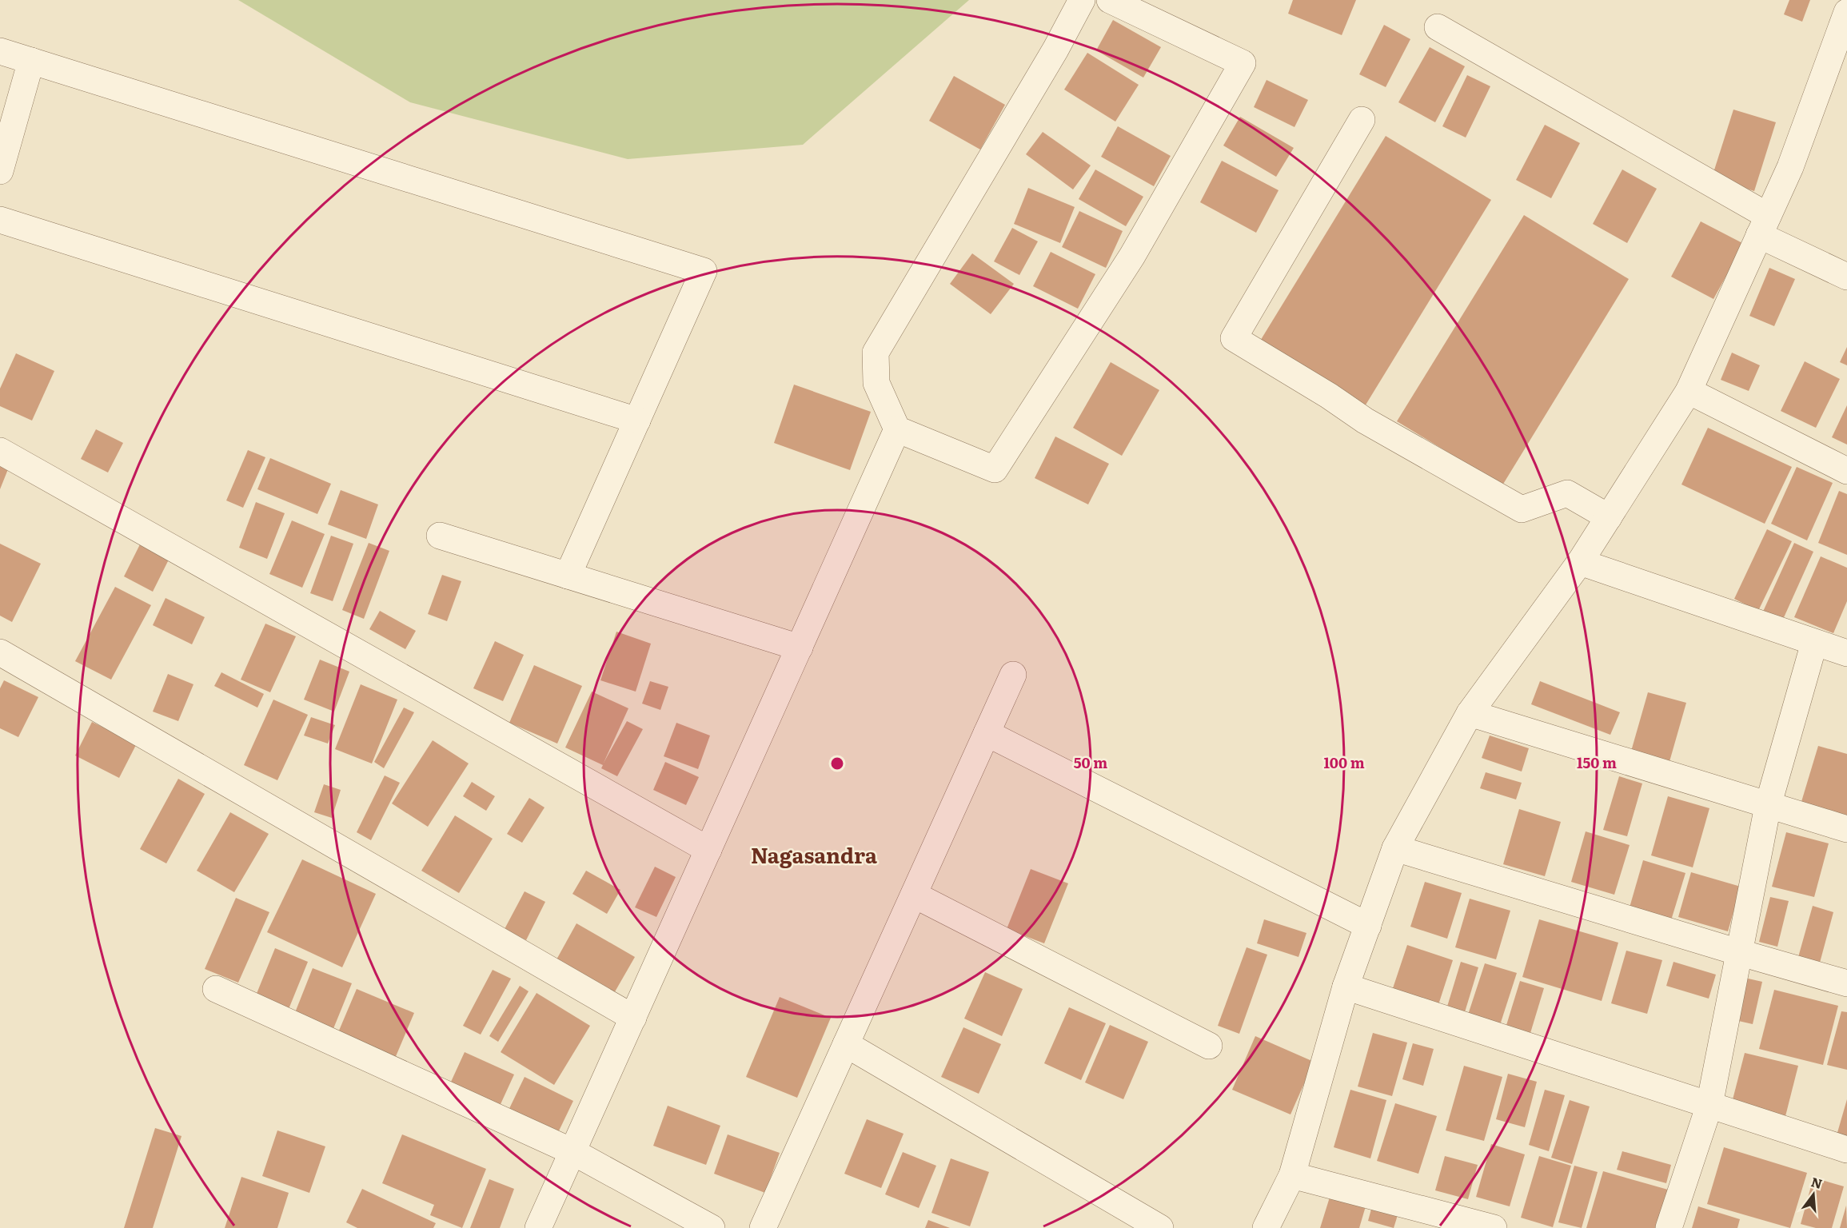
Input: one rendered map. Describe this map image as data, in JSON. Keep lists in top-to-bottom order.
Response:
{
  "districts": ["Nagasandra"],
  "north": "top",
  "rings": ["50 m", "100 m", "150 m"]
}
